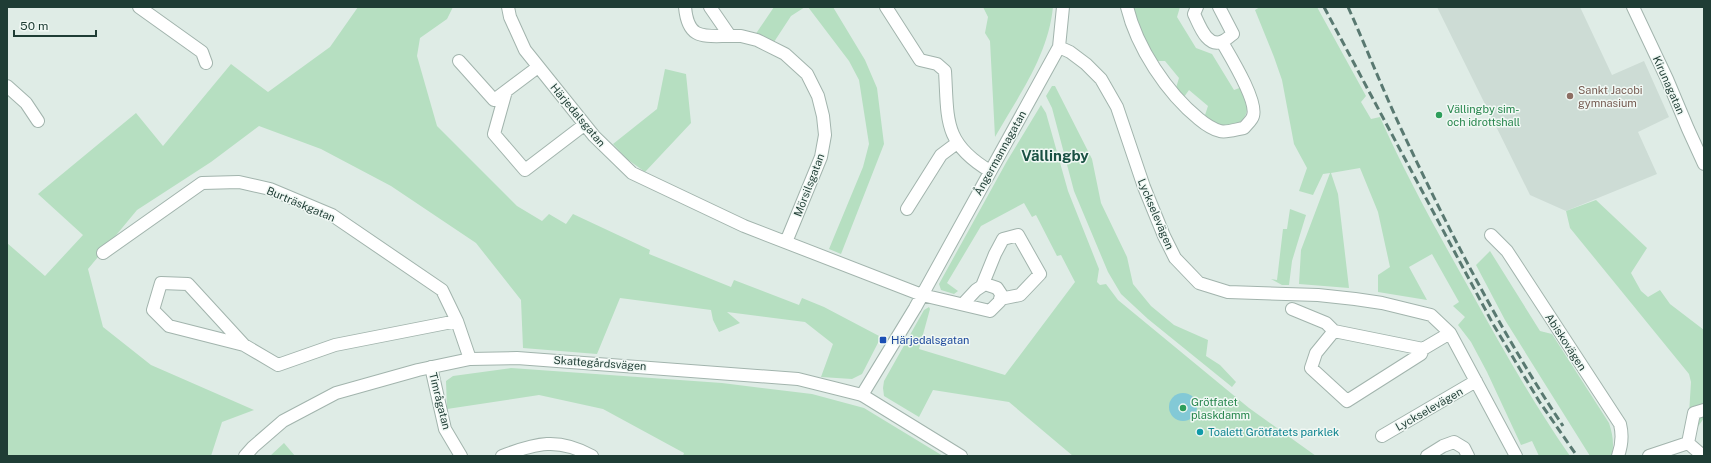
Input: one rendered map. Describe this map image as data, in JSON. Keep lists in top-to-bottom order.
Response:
{
  "streets": {
    "street": [
      "Kirunagatan",
      "Härjedalsgatan",
      "Ångermannagatan",
      "Mörsilsgatan",
      "Burträskgatan",
      "Lyckselevägen",
      "Abiskovägen",
      "Skattegårdsvägen",
      "Timrågatan"
    ]
  },
  "crossings": [
    ["Härjedalsgatan", "Ångermannagatan"],
    ["Härjedalsgatan", "Mörsilsgatan"],
    ["Ångermannagatan", "Lyckselevägen"],
    ["Ångermannagatan", "Skattegårdsvägen"],
    ["Burträskgatan", "Skattegårdsvägen"],
    ["Skattegårdsvägen", "Timrågatan"]
  ],
  "districts": ["Vällingby"],
  "places": {
    "other": [
      "Sankt Jacobi gymnasium",
      "Vällingby sim- och idrottshall",
      "Grötfatet plaskdamm",
      "Toalett Grötfatets parklek"
    ],
    "transit": ["Härjedalsgatan"]
  },
  "scale_bar": "50 m"
}
